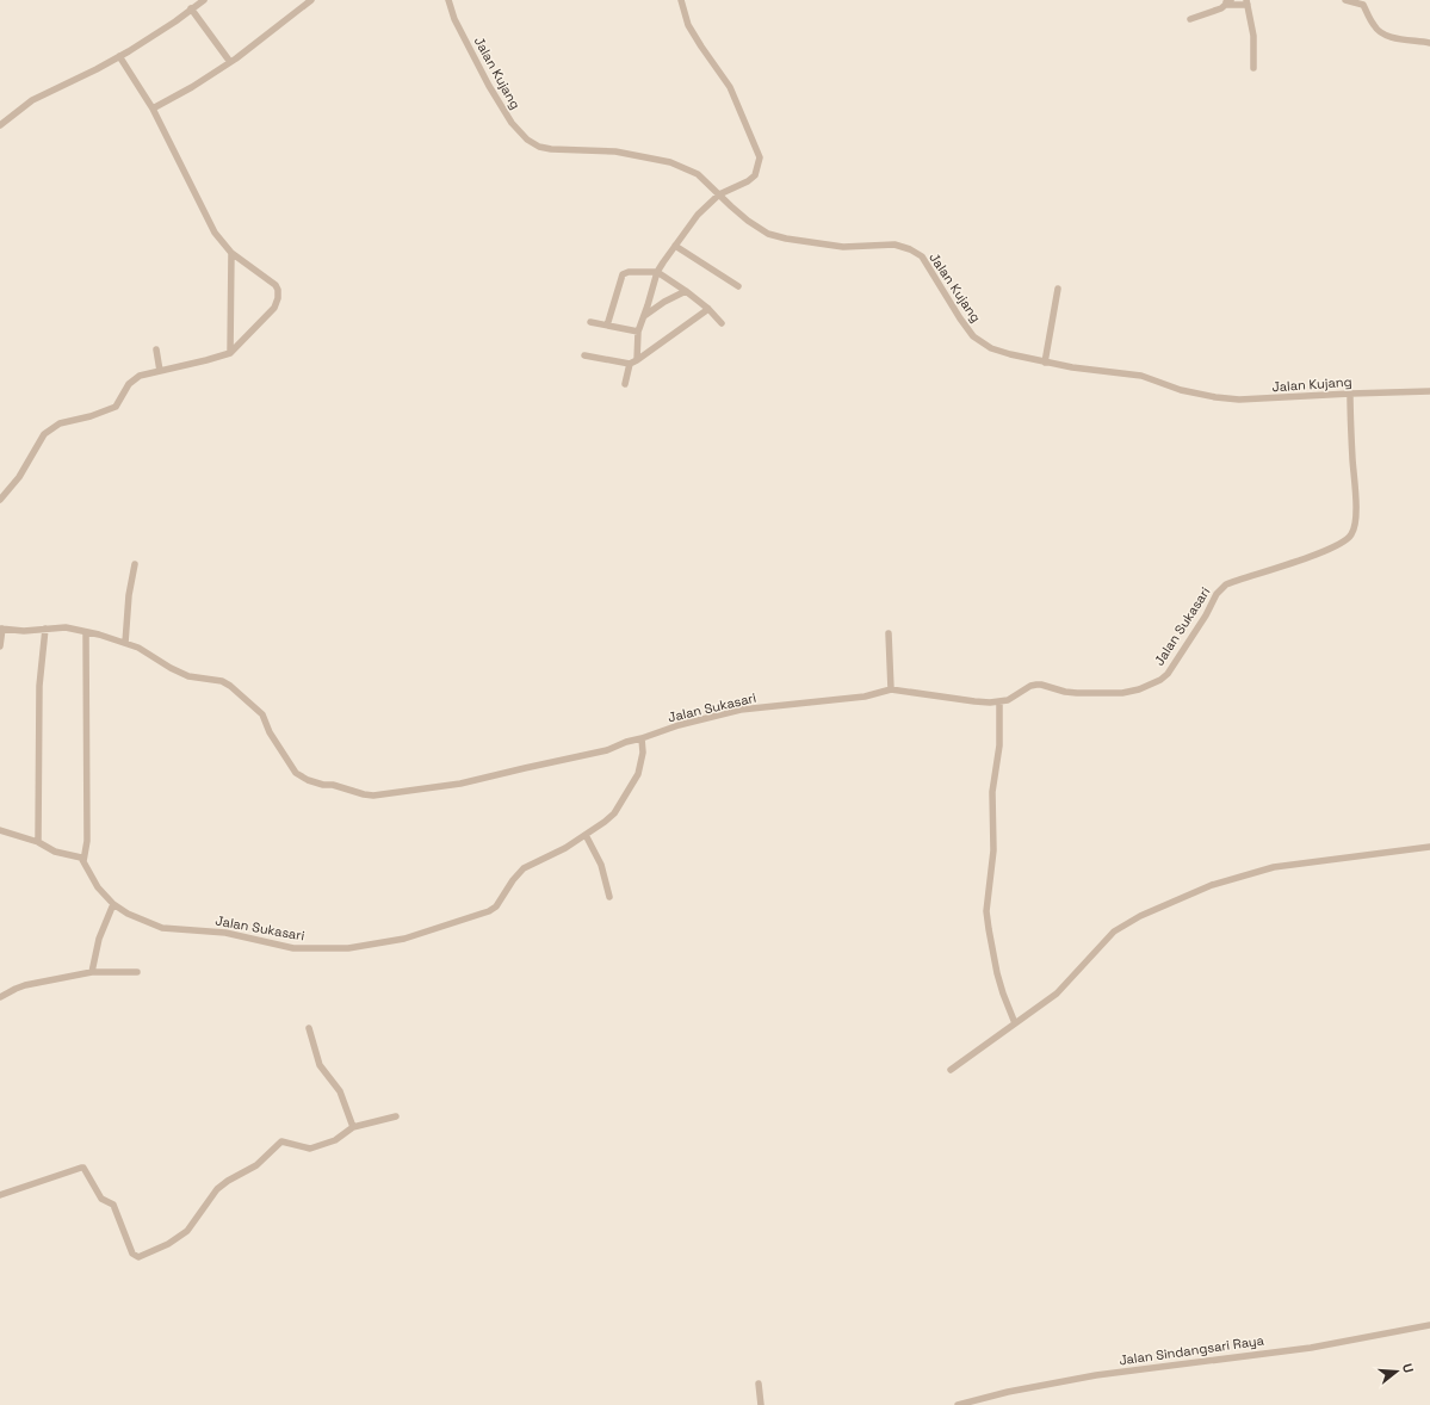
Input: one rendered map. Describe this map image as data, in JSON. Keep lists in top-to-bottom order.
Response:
{
  "streets": {
    "street": ["Jalan Kujang", "Jalan Sukasari", "Jalan Sindangsari Raya"]
  },
  "crossings": [
    ["Jalan Kujang", "Jalan Sukasari"]
  ],
  "north": "right"
}
